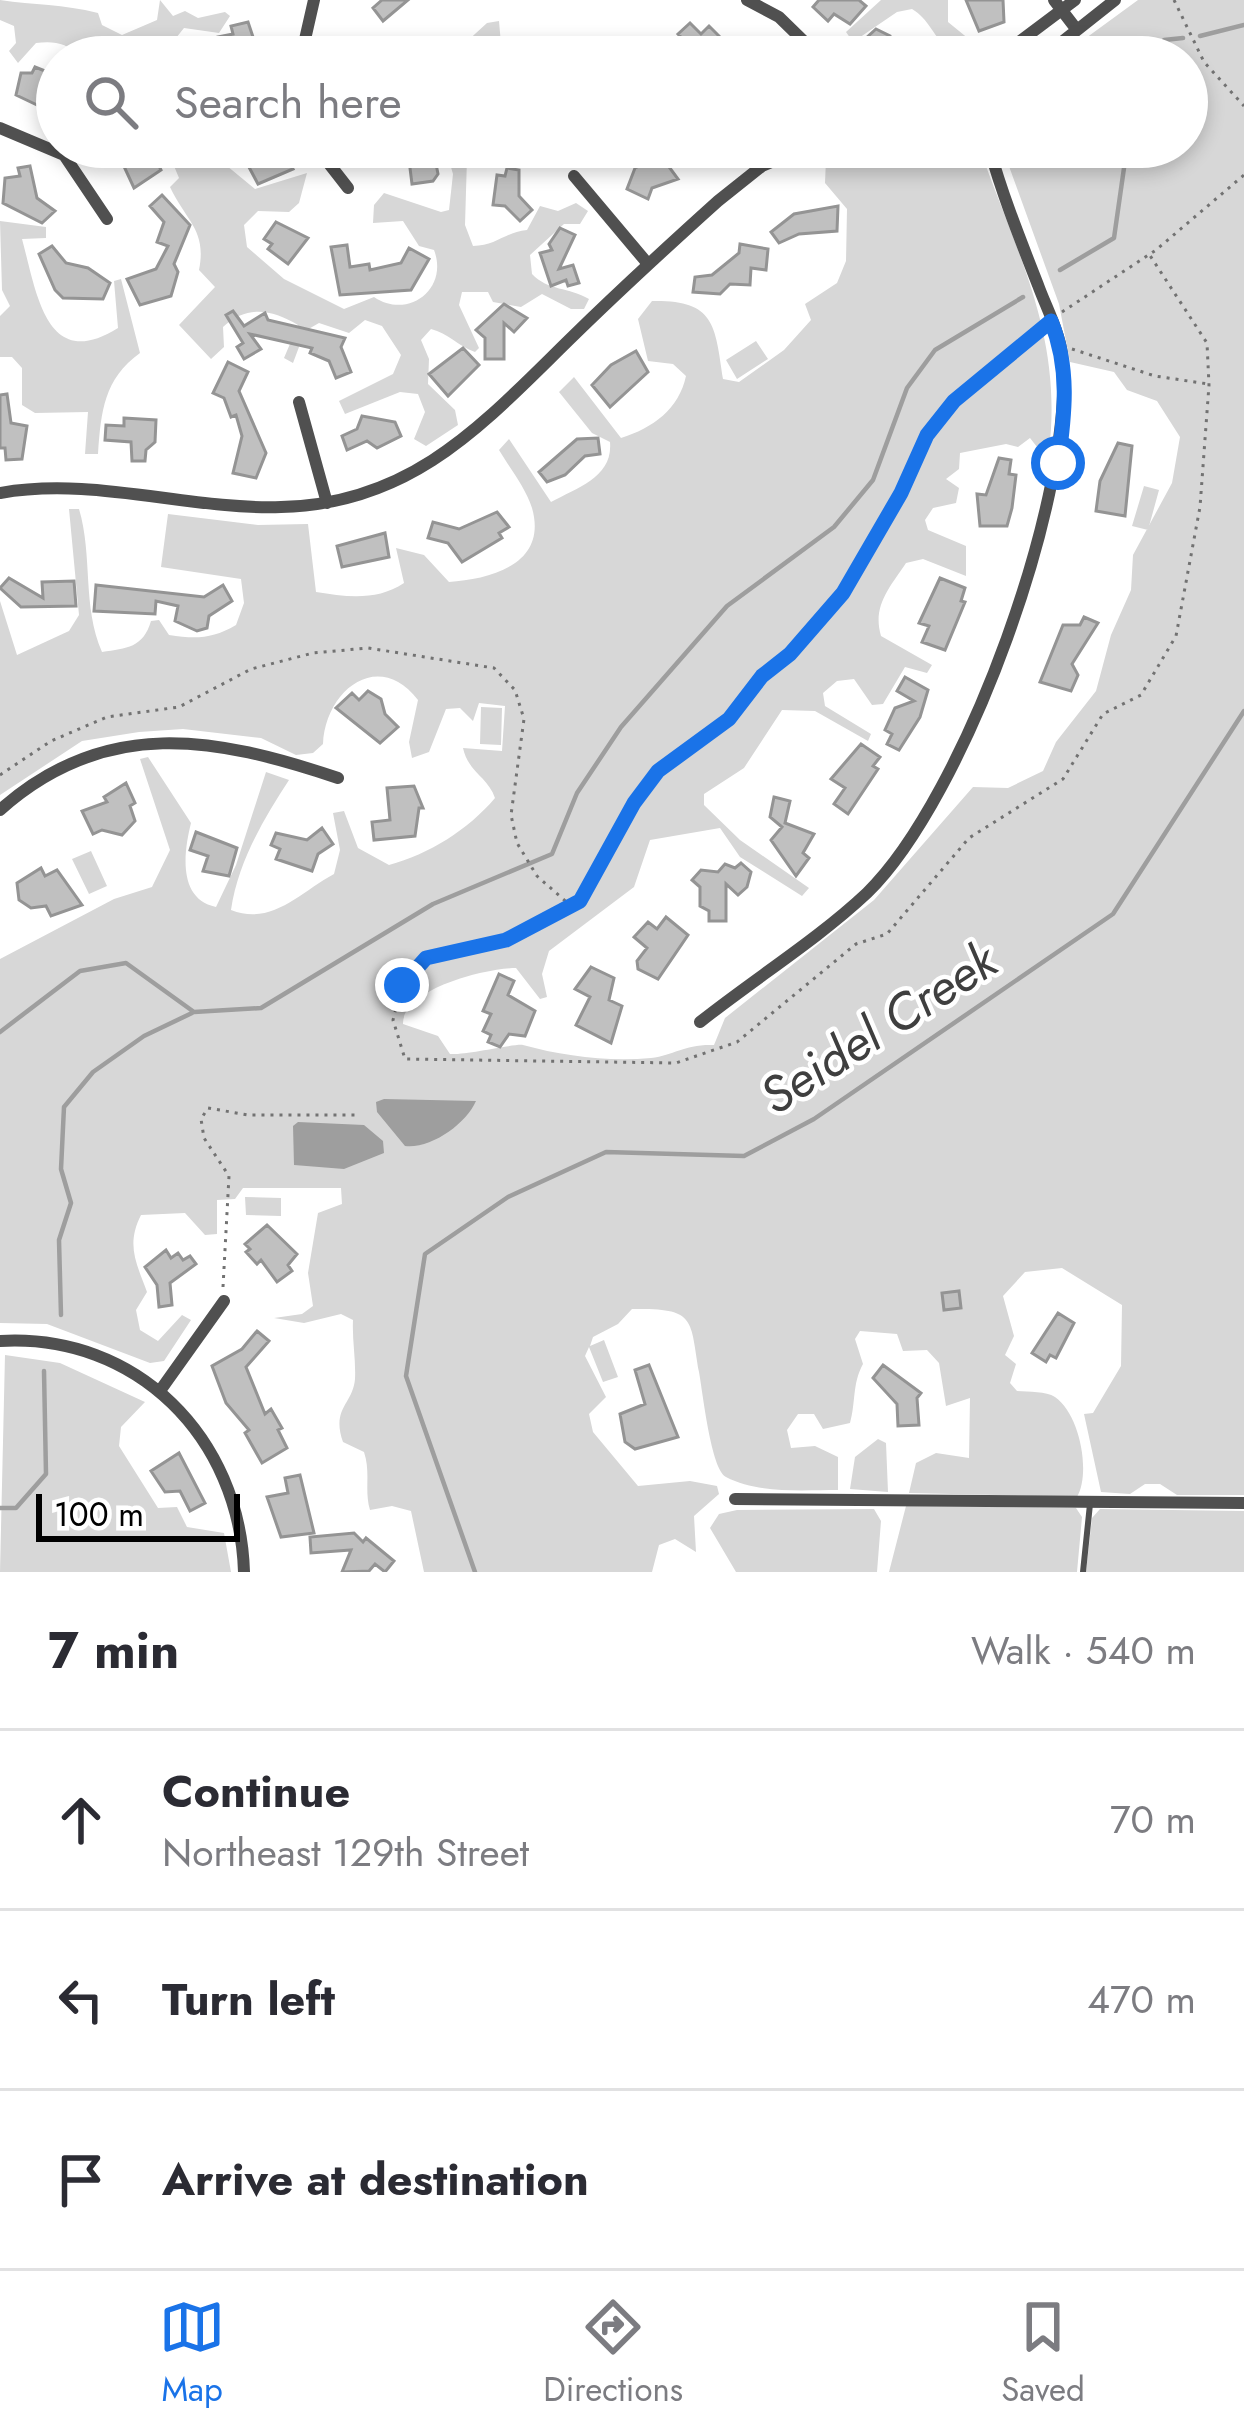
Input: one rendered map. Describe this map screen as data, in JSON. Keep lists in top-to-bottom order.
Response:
{
  "water": ["Seidel Creek"],
  "scale_bar": "100 m",
  "page": {
    "search": "Search here",
    "scale": "100 m",
    "heading": ["7 min", "Walk · 540 m"],
    "list": [
      ["Continue", "Northeast 129th Street", "70 m"],
      ["Turn left", "470 m"],
      "Arrive at destination"
    ],
    "nav": ["Map", "Directions", "Saved"]
  }
}
